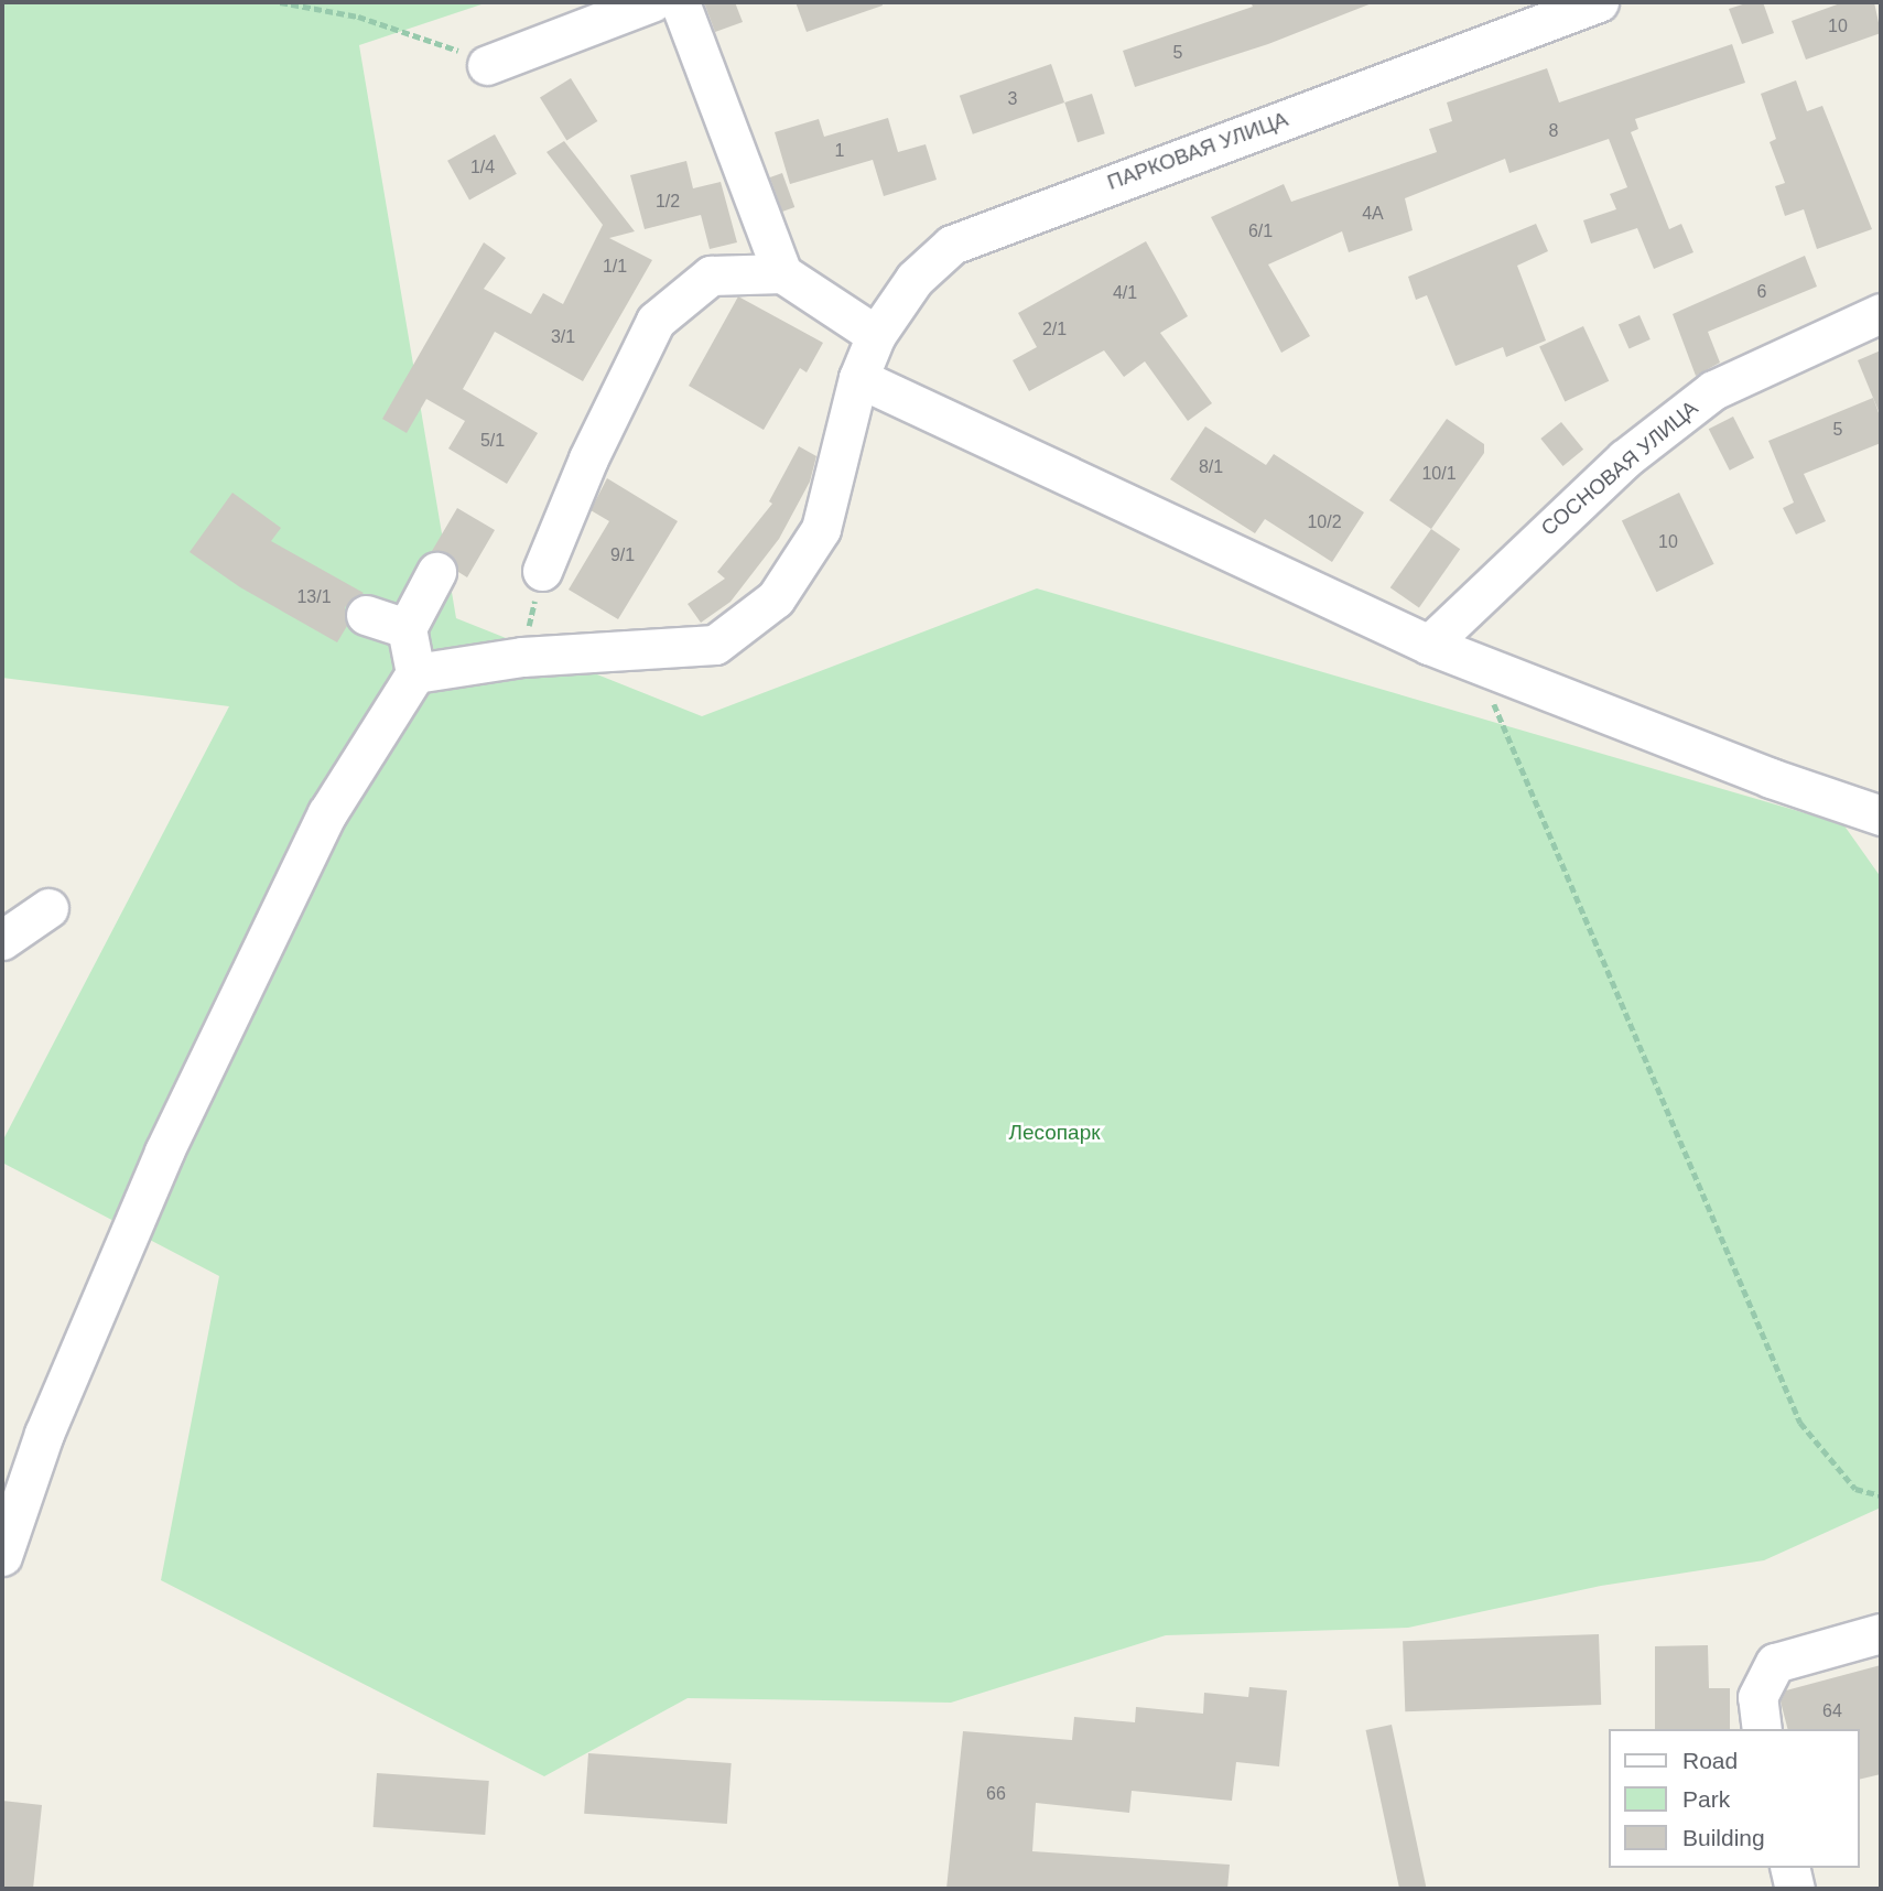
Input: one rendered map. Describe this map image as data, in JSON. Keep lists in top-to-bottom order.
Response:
{
  "streets": {
    "street": ["ПАРКОВАЯ УЛИЦА", "СОСНОВАЯ УЛИЦА"]
  },
  "parks": ["Лесопарк"],
  "house_numbers": [
    "10",
    "5",
    "3",
    "8",
    "1",
    "1/4",
    "1/2",
    "4А",
    "6/1",
    "1/1",
    "6",
    "4/1",
    "2/1",
    "3/1",
    "5",
    "5/1",
    "8/1",
    "10/1",
    "10/2",
    "10",
    "9/1",
    "13/1",
    "64",
    "66"
  ],
  "legend": ["Road", "Park", "Building"]
}
